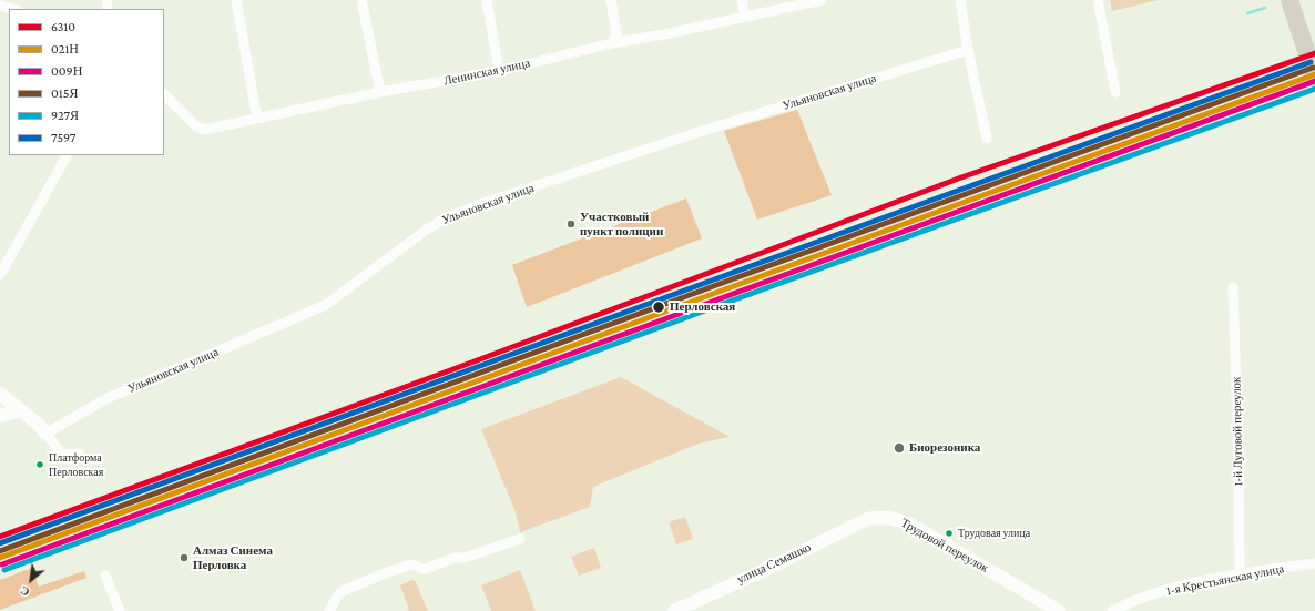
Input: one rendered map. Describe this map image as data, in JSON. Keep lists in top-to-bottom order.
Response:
{
  "streets": {
    "main road": ["Трудовой переулок", "улица Семашко"],
    "street": [
      "Ленинская улица",
      "Ульяновская улица",
      "1-й Луговой переулок",
      "1-я Крестьянская улица"
    ]
  },
  "crossings": [
    ["1-й Луговой переулок", "1-я Крестьянская улица"],
    ["Трудовой переулок", "улица Семашко"]
  ],
  "places": [
    "Участковый пункт полиции",
    "Перловская",
    "Биорезоника",
    "Платформа Перловская",
    "Трудовая улица",
    "Алмаз Синема Перловка"
  ],
  "lines": [
    "transit line 6310",
    "transit line 7597",
    "transit line 015Я",
    "transit line 021Н",
    "transit line 009Н",
    "transit line 927Я"
  ],
  "legend": [
    "6310",
    "021Н",
    "009Н",
    "015Я",
    "927Я",
    "7597"
  ],
  "north": "bottom left"
}
